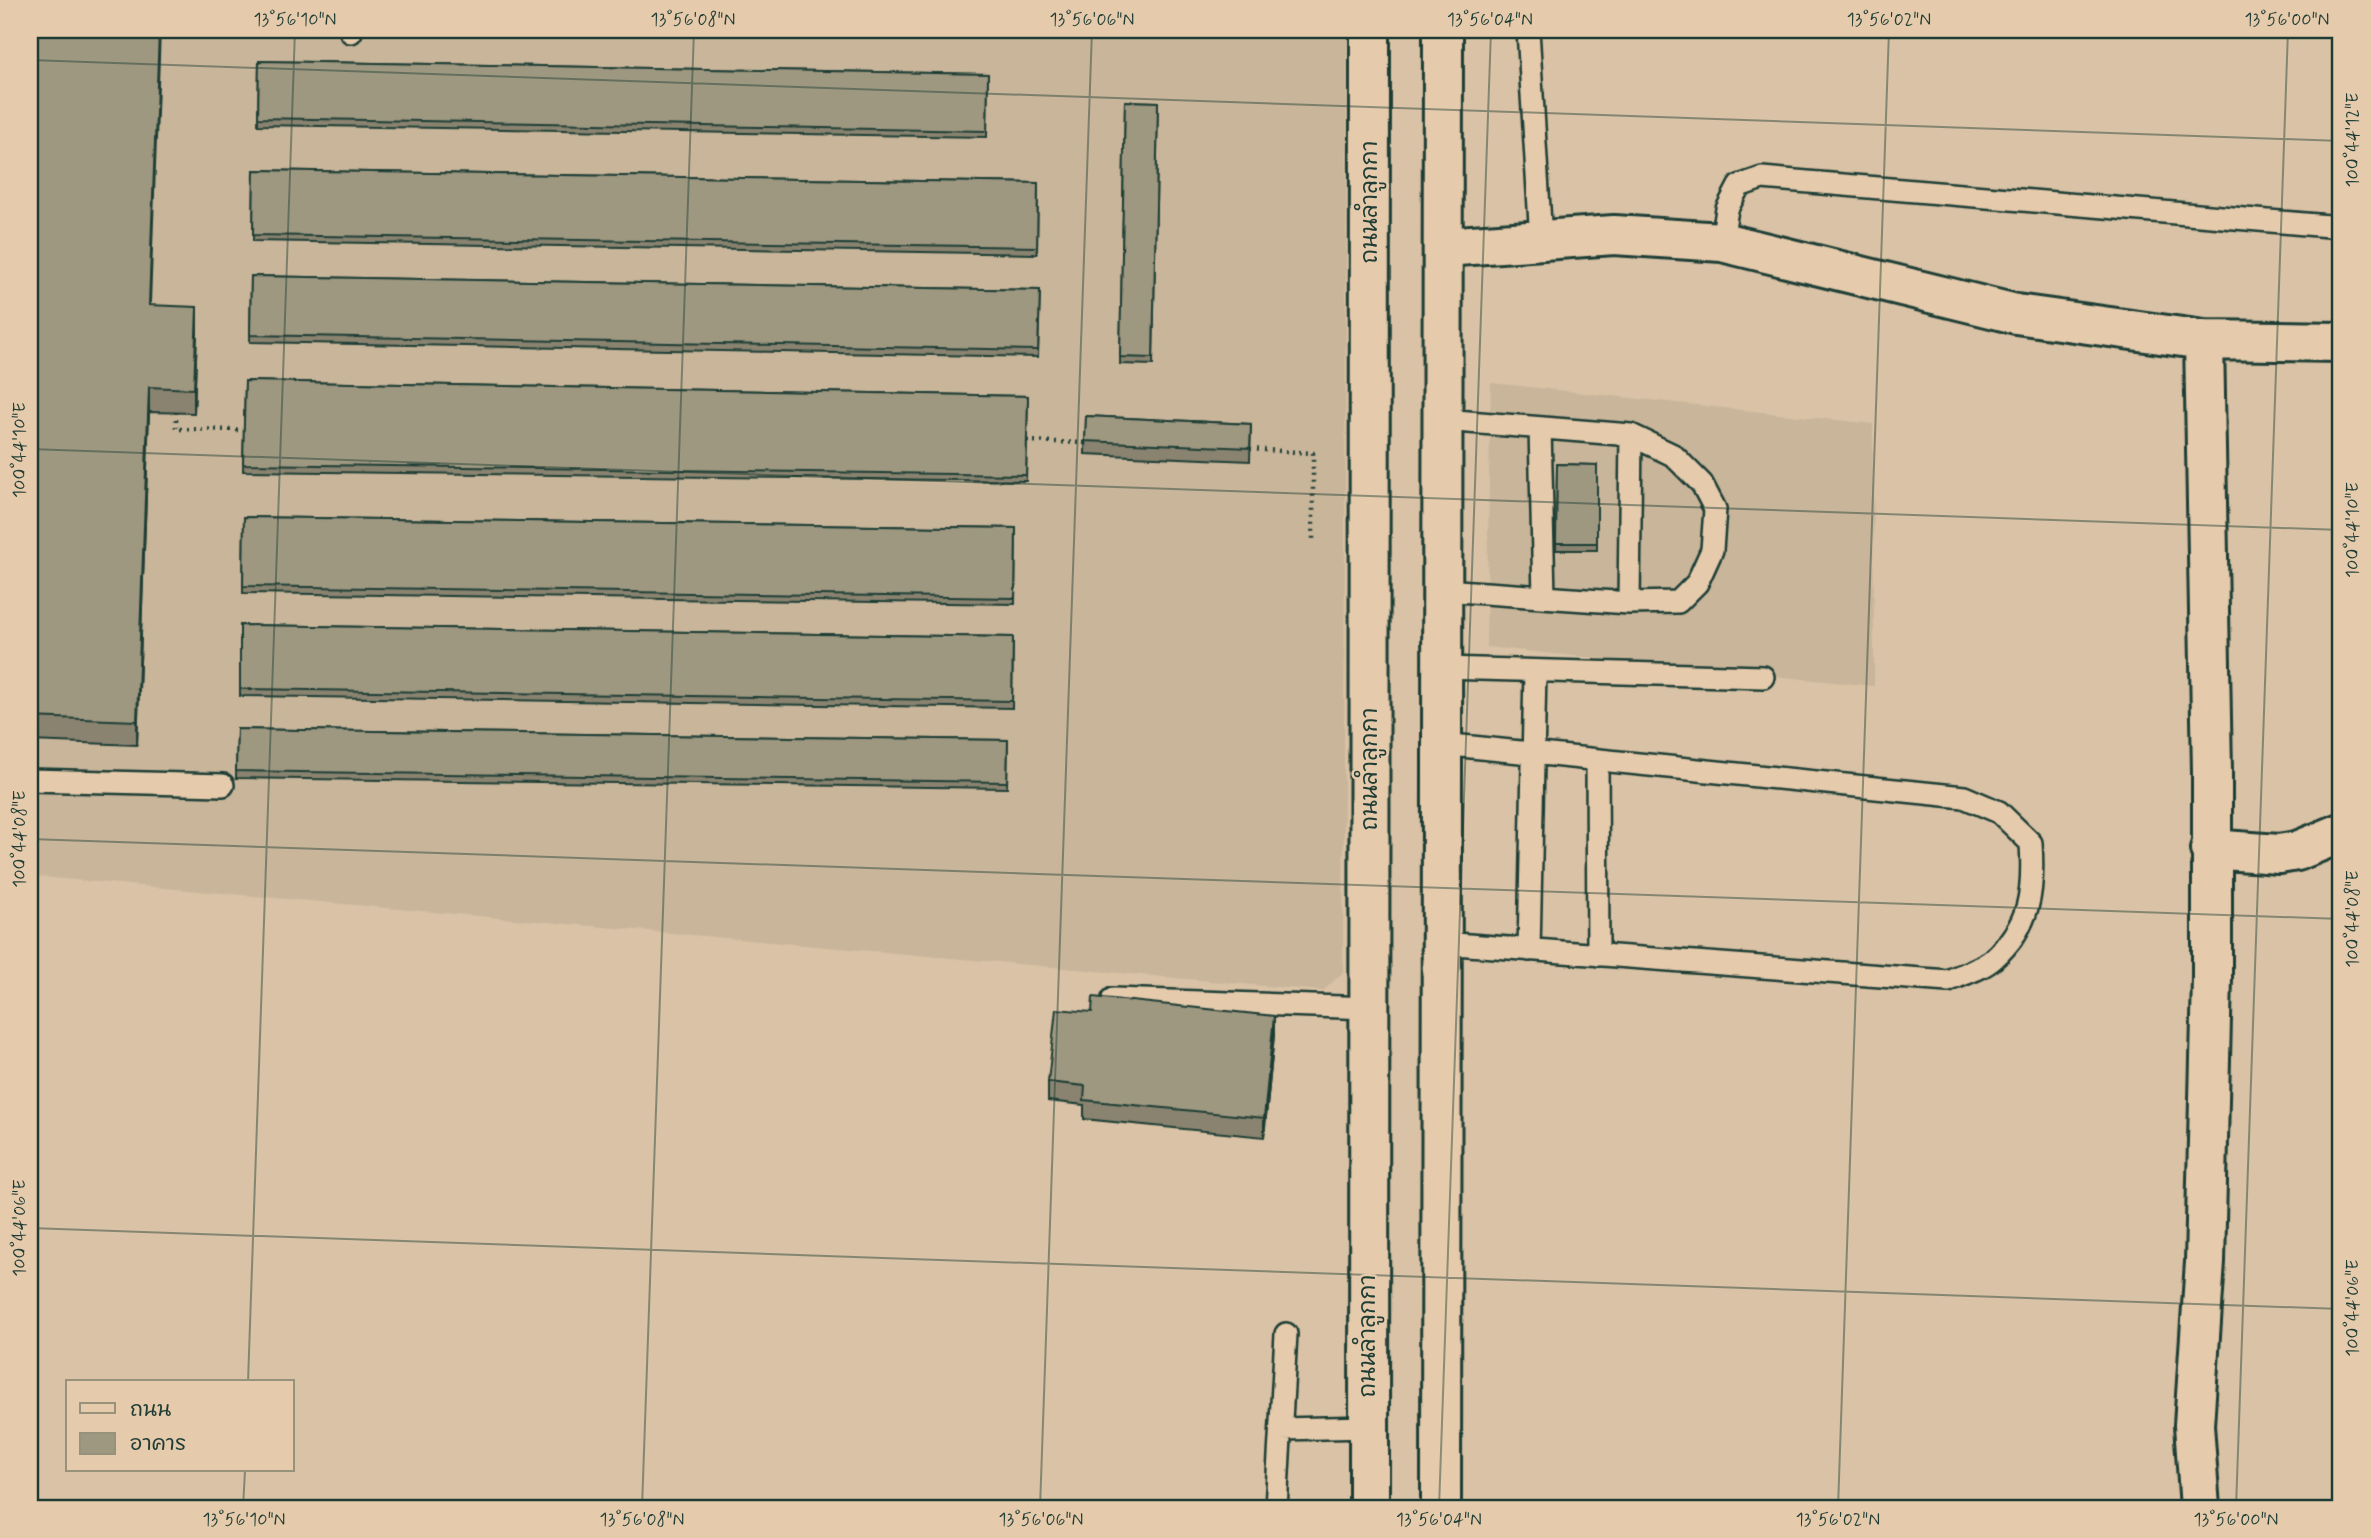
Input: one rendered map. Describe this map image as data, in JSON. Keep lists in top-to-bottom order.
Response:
{
  "streets": {
    "main road": ["ถนนลำลูกกา"]
  },
  "legend": ["ถนน", "อาคาร"],
  "coordinates": [
    "13°56'10\"N",
    "13°56'08\"N",
    "13°56'06\"N",
    "13°56'04\"N",
    "13°56'02\"N",
    "13°56'00\"N",
    "100°44'12\"E",
    "100°44'10\"E",
    "100°44'08\"E",
    "100°44'06\"E"
  ]
}
